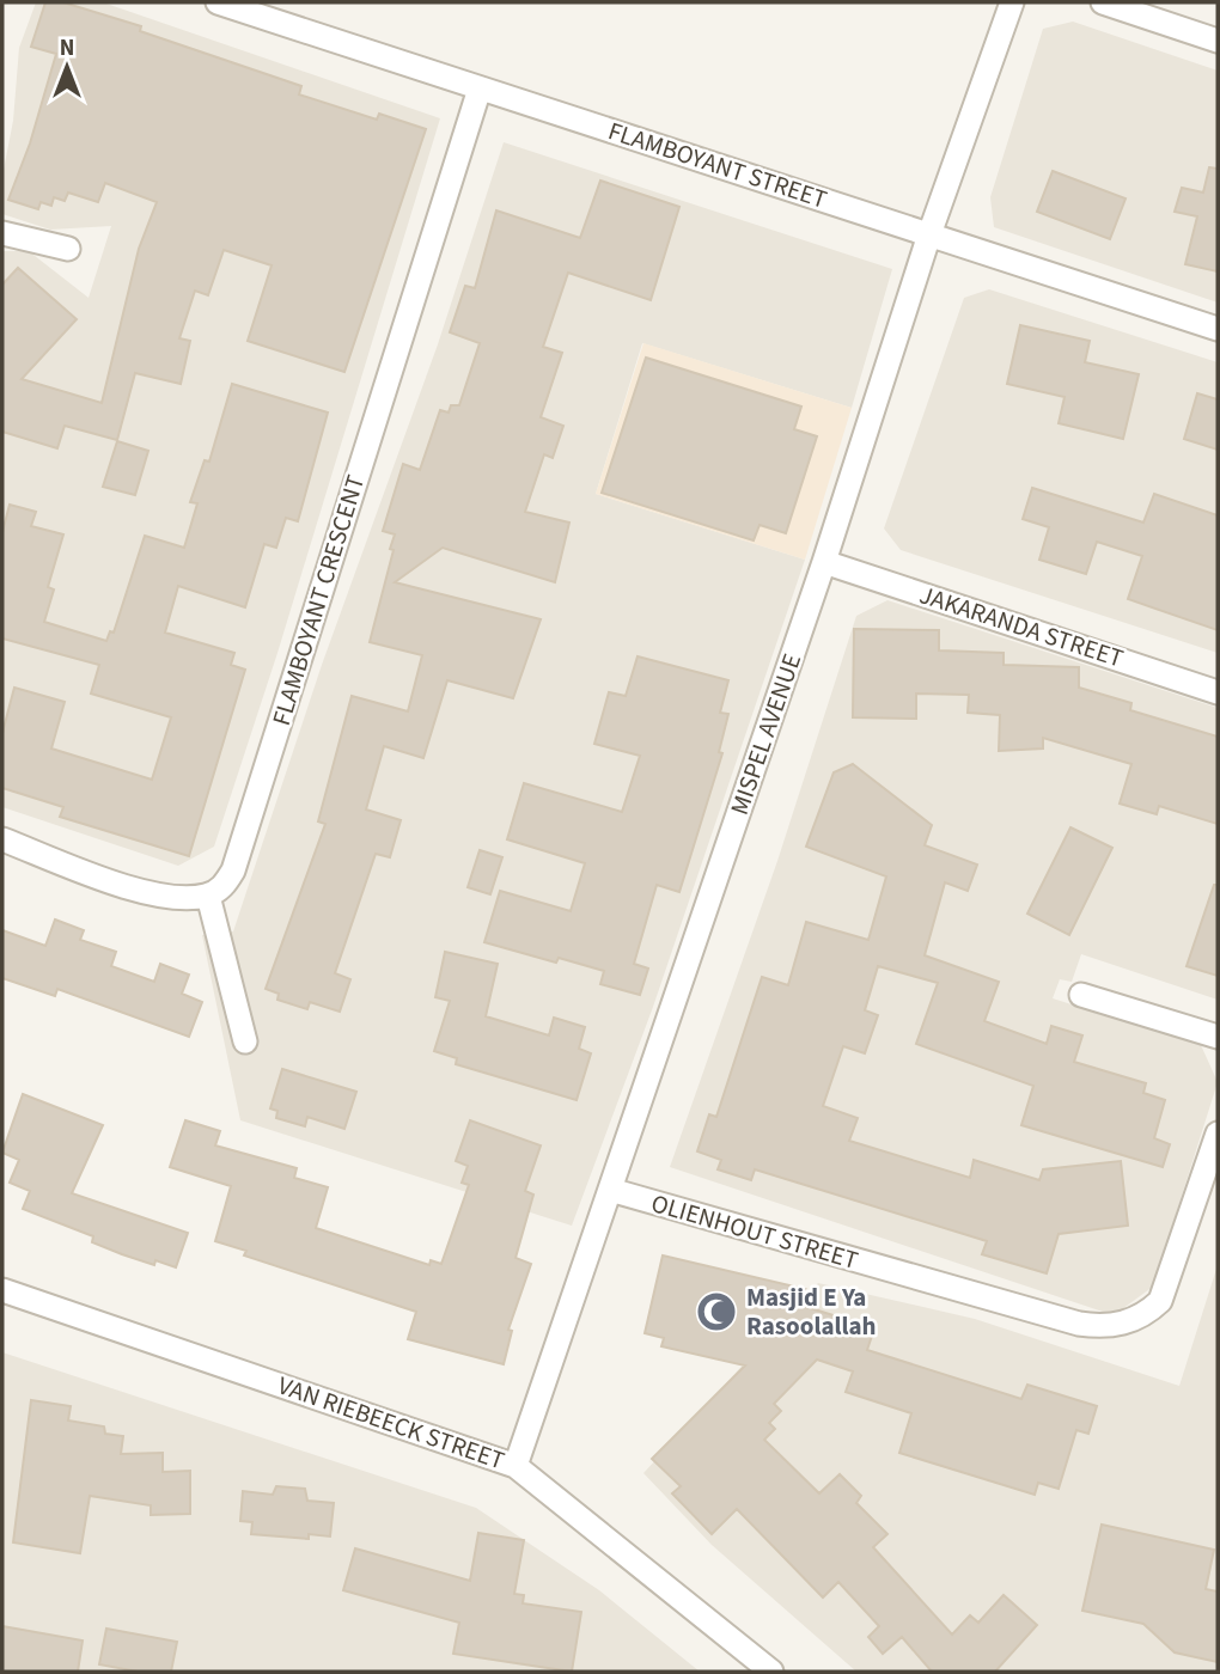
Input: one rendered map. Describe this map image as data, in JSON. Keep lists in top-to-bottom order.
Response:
{
  "streets": {
    "street": [
      "FLAMBOYANT STREET",
      "FLAMBOYANT CRESCENT",
      "JAKARANDA STREET",
      "MISPEL AVENUE",
      "OLIENHOUT STREET",
      "VAN RIEBEECK STREET"
    ]
  },
  "crossings": [
    ["FLAMBOYANT STREET", "FLAMBOYANT CRESCENT"],
    ["FLAMBOYANT STREET", "MISPEL AVENUE"],
    ["JAKARANDA STREET", "MISPEL AVENUE"],
    ["MISPEL AVENUE", "OLIENHOUT STREET"],
    ["MISPEL AVENUE", "VAN RIEBEECK STREET"]
  ],
  "places": {
    "mosque": ["Masjid E Ya Rasoolallah"]
  },
  "north": "top"
}
